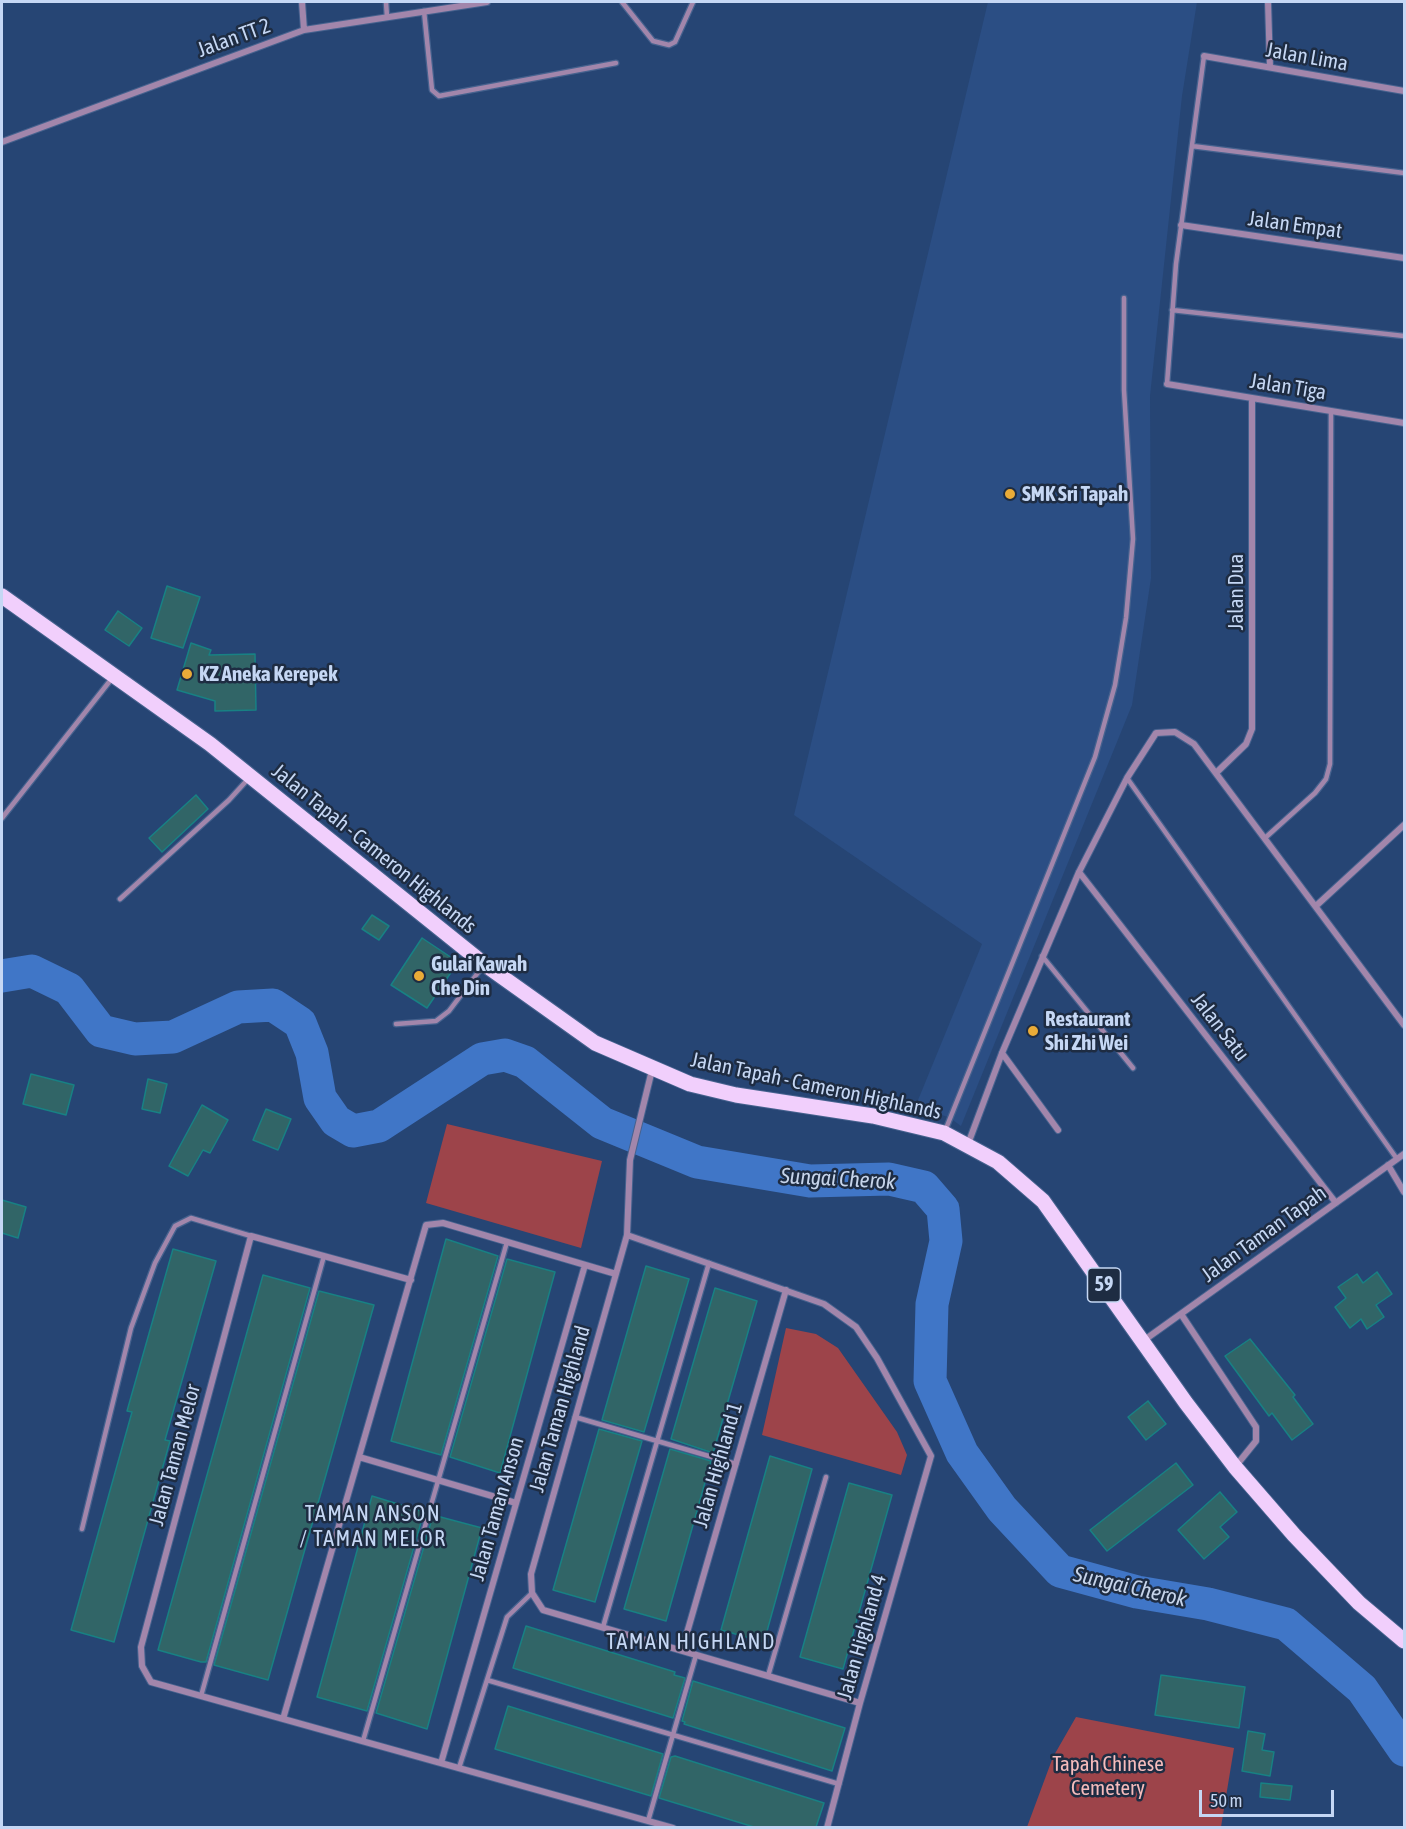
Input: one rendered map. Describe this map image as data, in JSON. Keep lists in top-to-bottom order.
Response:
{
  "streets": {
    "main road": ["Jalan Tapah - Cameron Highlands", "59"],
    "street": [
      "Jalan TT 2",
      "Jalan Lima",
      "Jalan Empat",
      "Jalan Tiga",
      "Jalan Dua",
      "Jalan Satu",
      "Jalan Taman Tapah",
      "Jalan Taman Highland",
      "Jalan Taman Melor",
      "Jalan Highland 1",
      "Jalan Taman Anson",
      "Jalan Highland 4"
    ]
  },
  "crossings": [
    ["Jalan Tiga", "Jalan Dua"],
    ["Jalan Tapah - Cameron Highlands", "Jalan Taman Tapah"],
    ["Jalan Tapah - Cameron Highlands", "Jalan Taman Highland"],
    ["Jalan Satu", "Jalan Taman Tapah"],
    ["Jalan Highland 1", "Jalan Highland 4"]
  ],
  "districts": ["TAMAN ANSON / TAMAN MELOR", "TAMAN HIGHLAND"],
  "water": ["Sungai Cherok"],
  "parks": ["Tapah Chinese Cemetery"],
  "places": [
    "SMK Sri Tapah",
    "KZ Aneka Kerepek",
    "Gulai Kawah Che Din",
    "Restaurant Shi Zhi Wei"
  ],
  "scale_bar": "50 m"
}
